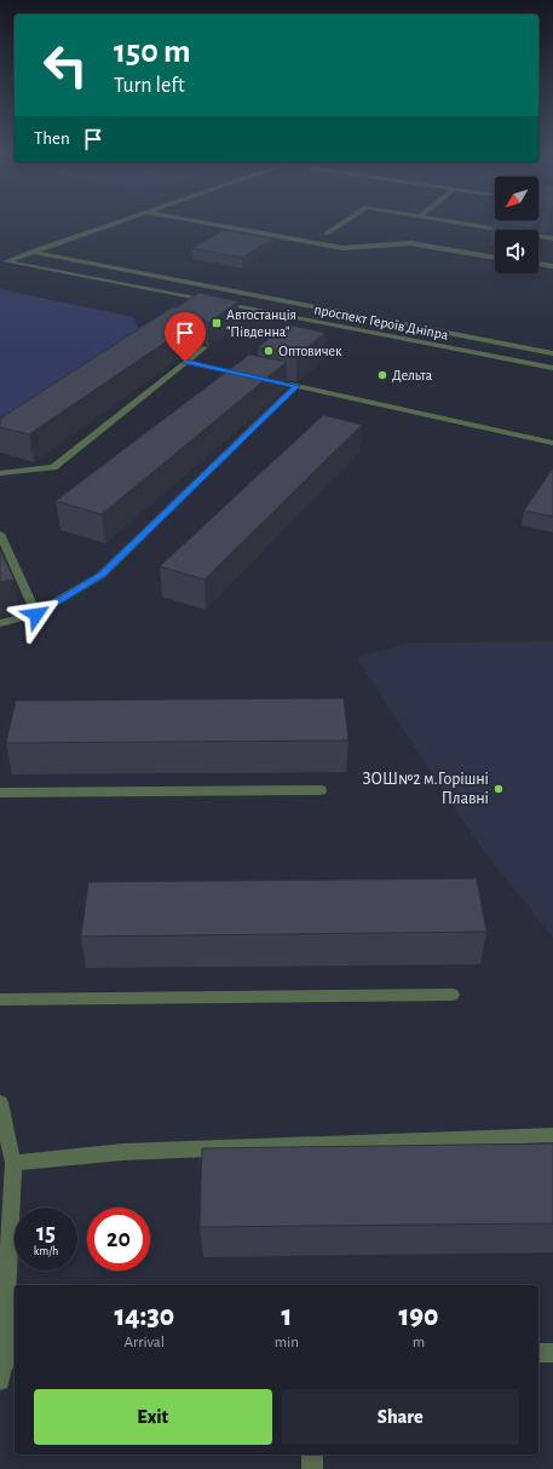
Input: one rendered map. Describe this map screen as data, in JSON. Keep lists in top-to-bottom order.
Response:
{
  "streets": {
    "street": ["проспект Героїв Дніпра"]
  },
  "places": {
    "transit": ["Автостанція \"Південна\""],
    "other": ["Оптовичек", "Дельта", "ЗОШ№2 м.Горішні Плавні"]
  },
  "north": "bottom left",
  "page": {
    "turn": ["150 m", "Turn left"],
    "then": "Then",
    "speed": "15 km/h",
    "limit": "20",
    "eta": [
      "14:30",
      "Arrival",
      "1",
      "min",
      "190",
      "m"
    ],
    "buttons": ["Exit", "Share"]
  }
}
